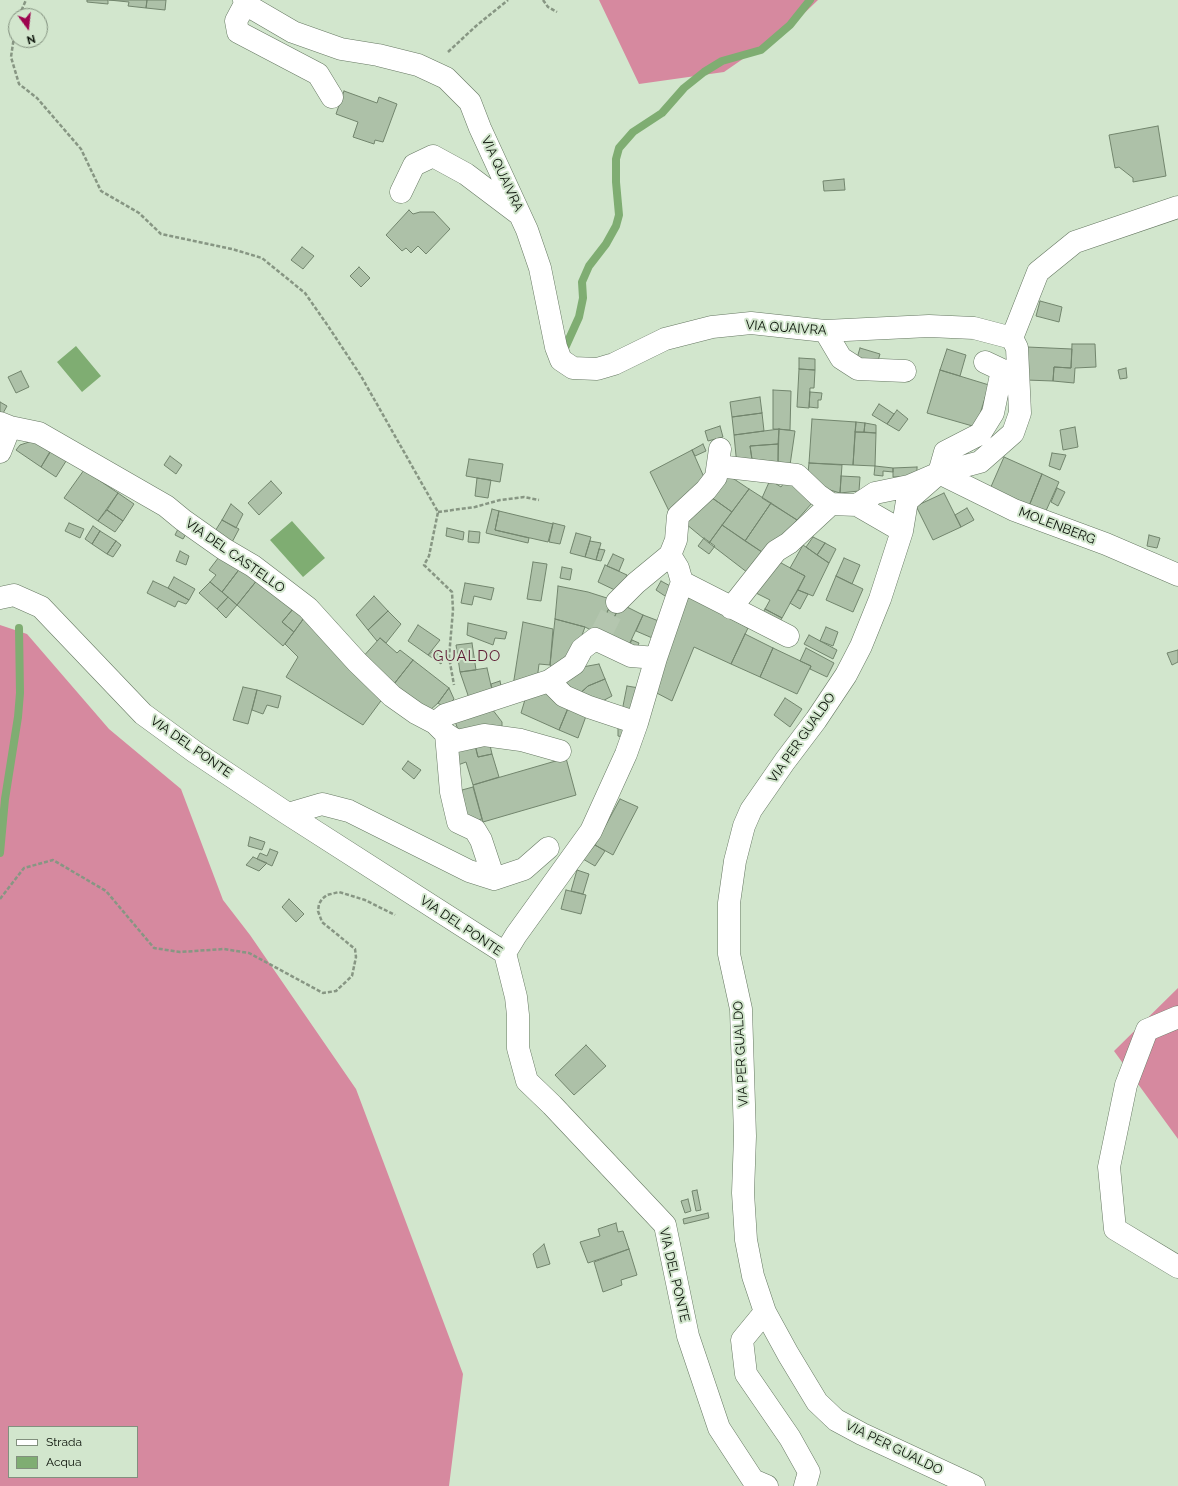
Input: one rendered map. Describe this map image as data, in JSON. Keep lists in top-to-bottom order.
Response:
{
  "streets": {
    "street": [
      "VIA QUAIVRA",
      "MOLENBERG",
      "VIA DEL CASTELLO",
      "VIA PER GUALDO",
      "VIA DEL PONTE"
    ]
  },
  "crossings": [
    ["MOLENBERG", "VIA PER GUALDO"]
  ],
  "districts": ["GUALDO"],
  "legend": ["Strada", "Acqua"],
  "north": "bottom"
}
